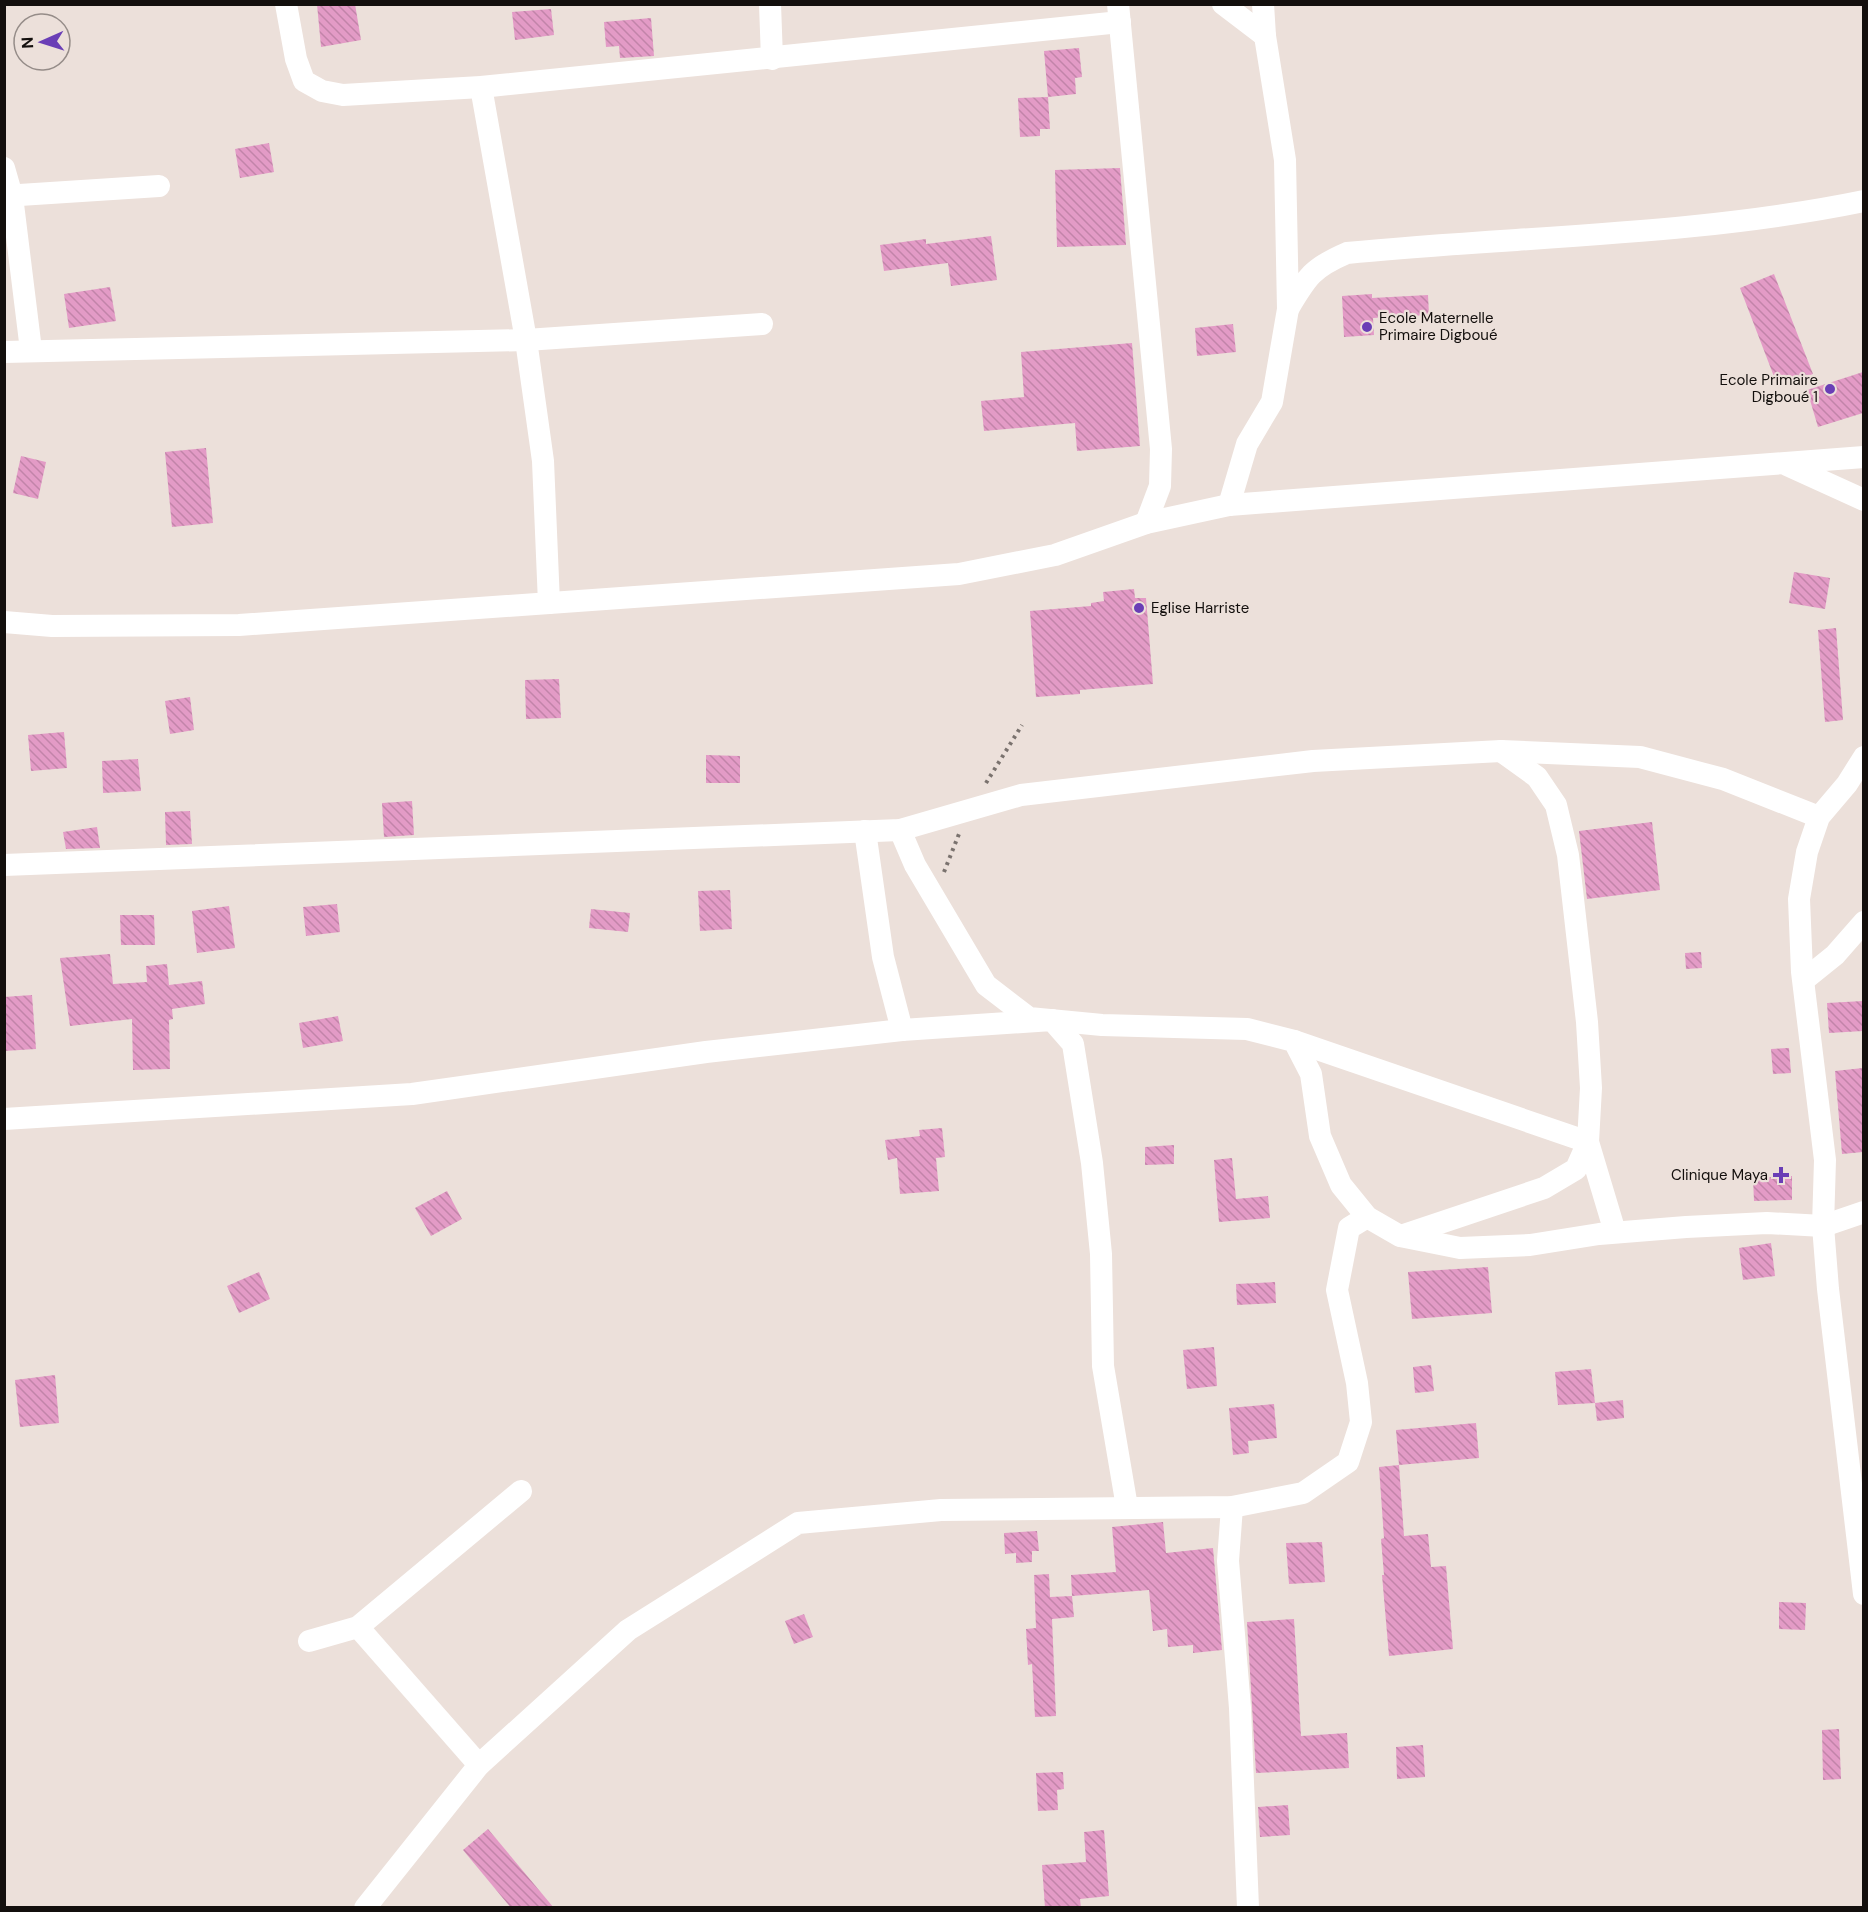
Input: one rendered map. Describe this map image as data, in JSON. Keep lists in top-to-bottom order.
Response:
{
  "places": {
    "other": ["Ecole Maternelle Primaire Digboué", "Ecole Primaire Digboué 1", "Eglise Harriste"],
    "health": ["Clinique Maya"]
  },
  "north": "left"
}
